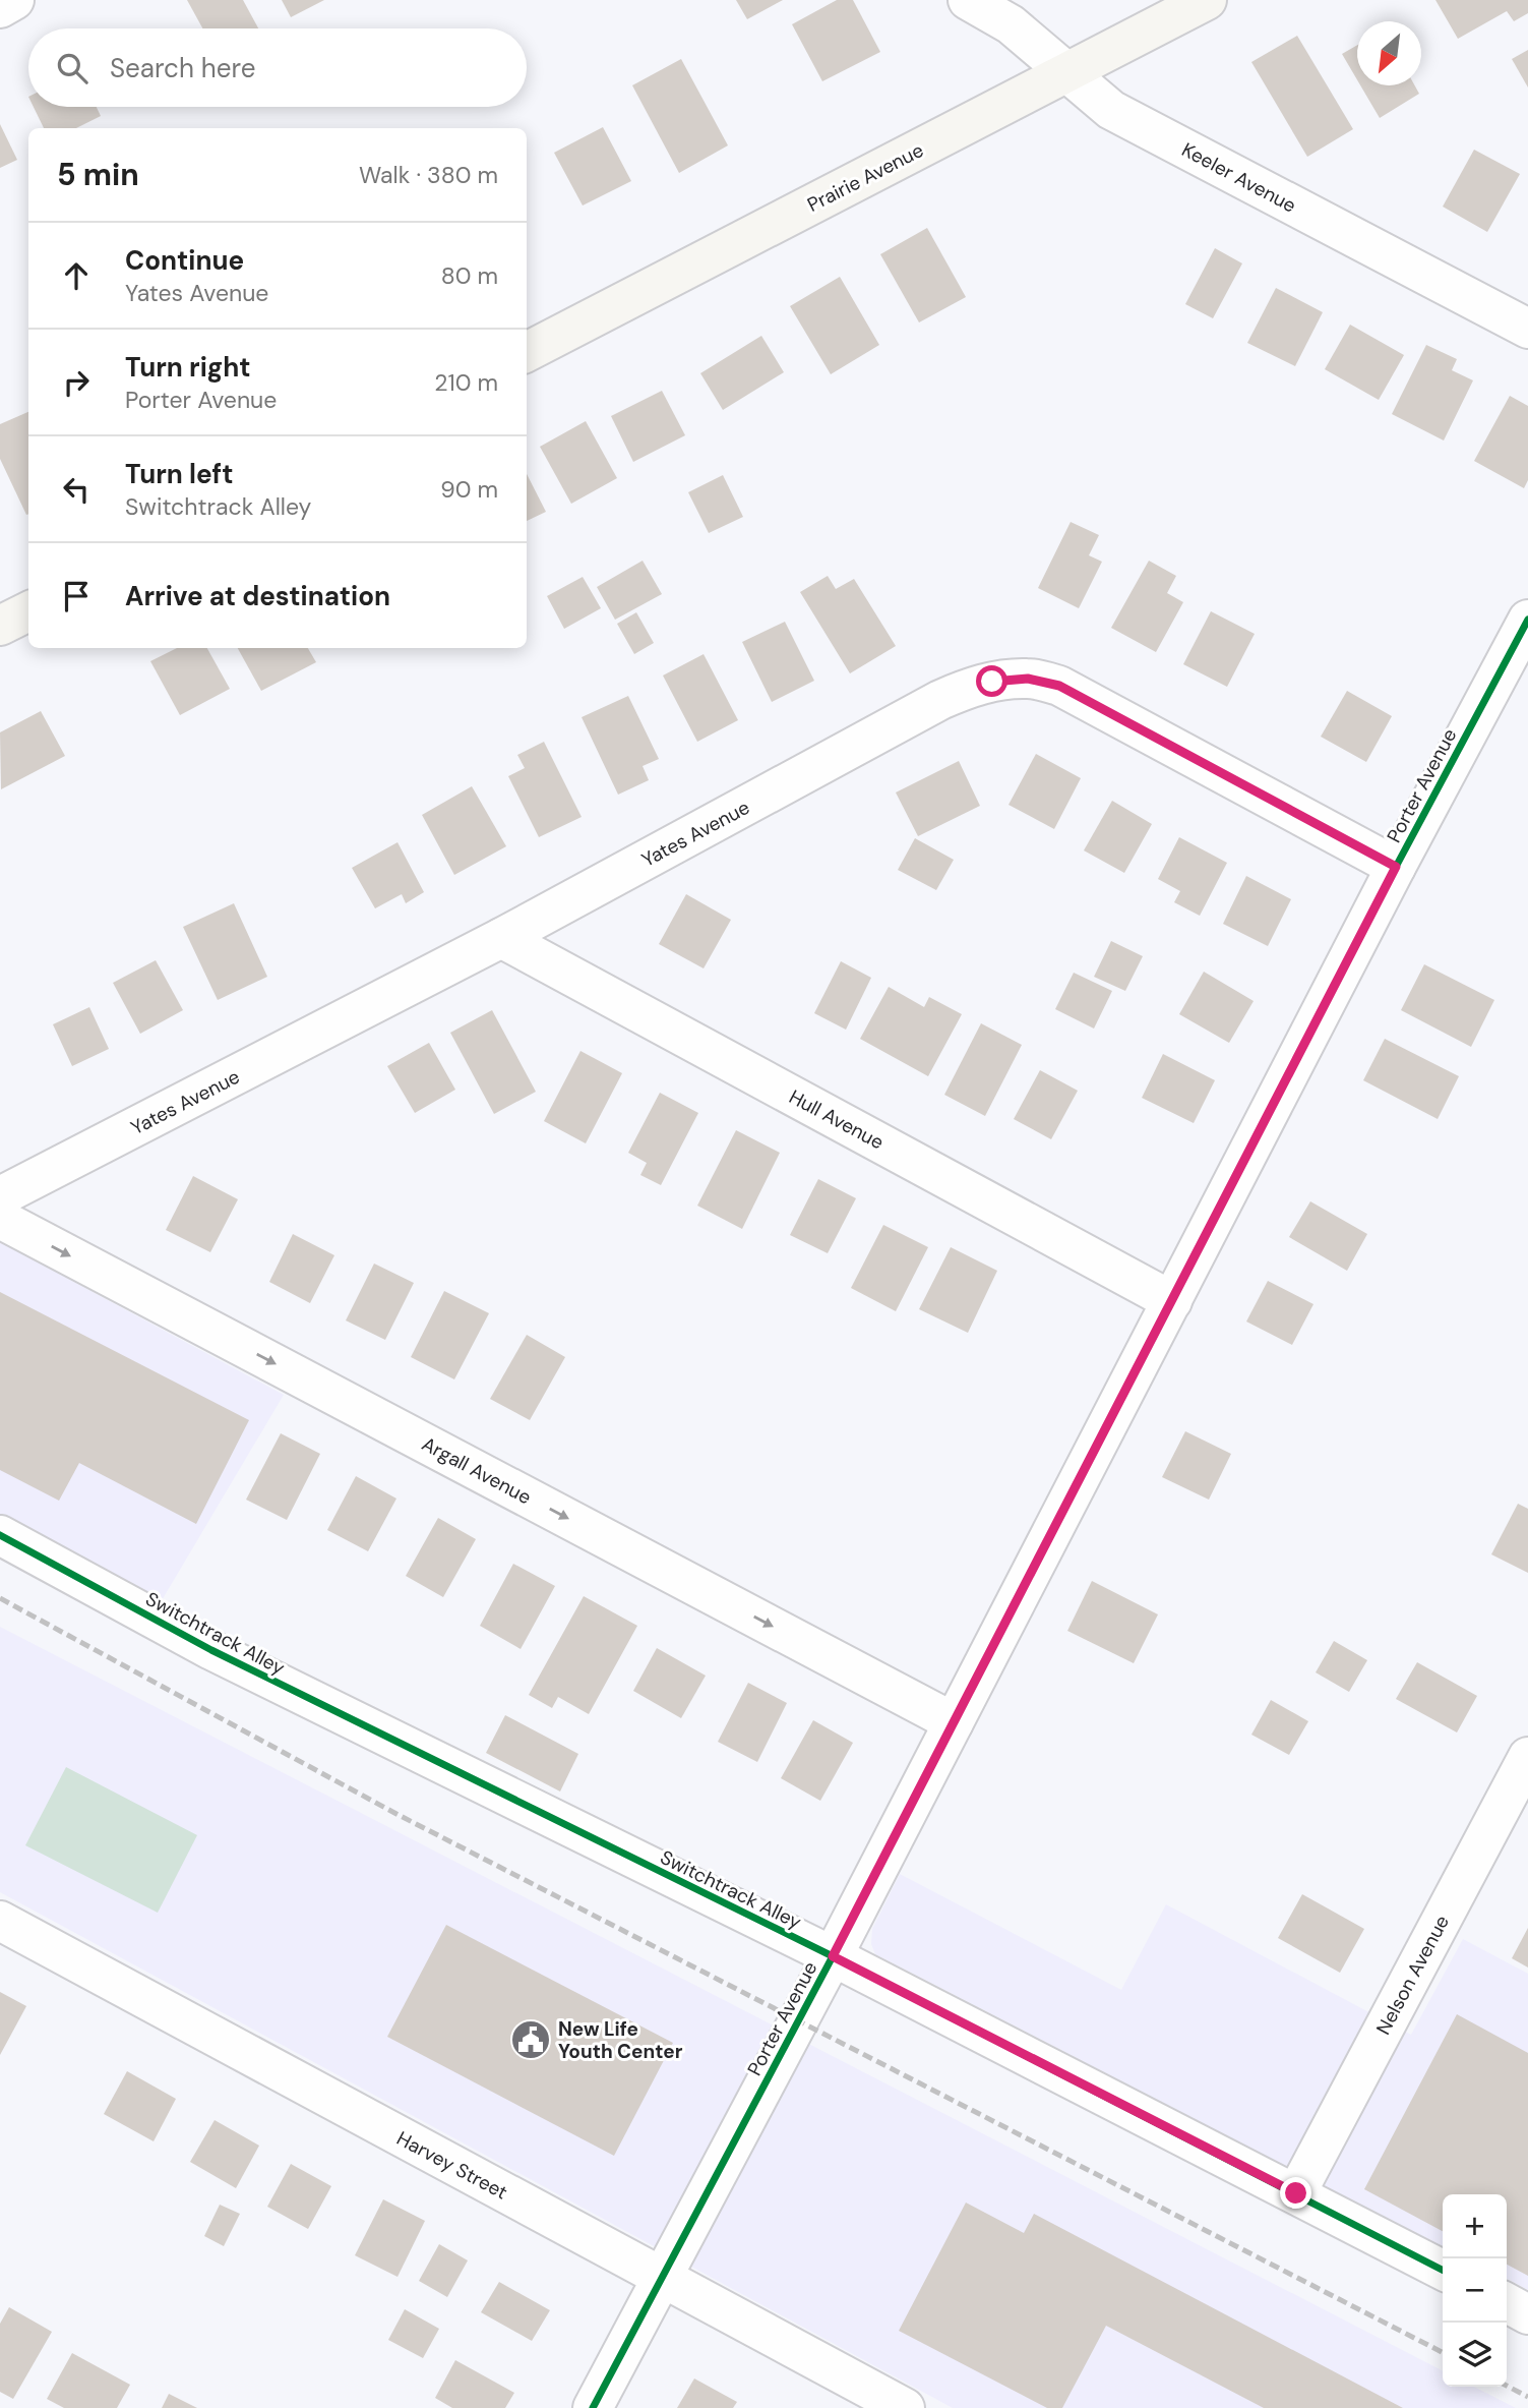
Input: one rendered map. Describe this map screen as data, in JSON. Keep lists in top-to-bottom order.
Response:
{
  "streets": {
    "main road": ["Prairie Avenue"],
    "street": [
      "Keeler Avenue",
      "Porter Avenue",
      "Yates Avenue",
      "Hull Avenue",
      "Argall Avenue",
      "Switchtrack Alley",
      "Nelson Avenue",
      "Harvey Street"
    ]
  },
  "crossings": [
    ["Prairie Avenue", "Keeler Avenue"],
    ["Porter Avenue", "Yates Avenue"],
    ["Porter Avenue", "Hull Avenue"],
    ["Porter Avenue", "Argall Avenue"],
    ["Porter Avenue", "Switchtrack Alley"],
    ["Porter Avenue", "Harvey Street"],
    ["Yates Avenue", "Hull Avenue"],
    ["Switchtrack Alley", "Nelson Avenue"]
  ],
  "one_way": ["Argall Avenue"],
  "places": {
    "public building": ["New Life Youth Center"]
  },
  "north": "bottom left",
  "page": {
    "search": "Search here",
    "heading": ["5 min", "Walk · 380 m"],
    "list": [
      ["Continue", "Yates Avenue", "80 m"],
      ["Turn right", "Porter Avenue", "210 m"],
      ["Turn left", "Switchtrack Alley", "90 m"],
      "Arrive at destination"
    ],
    "map_buttons": ["+", "−"]
  }
}
